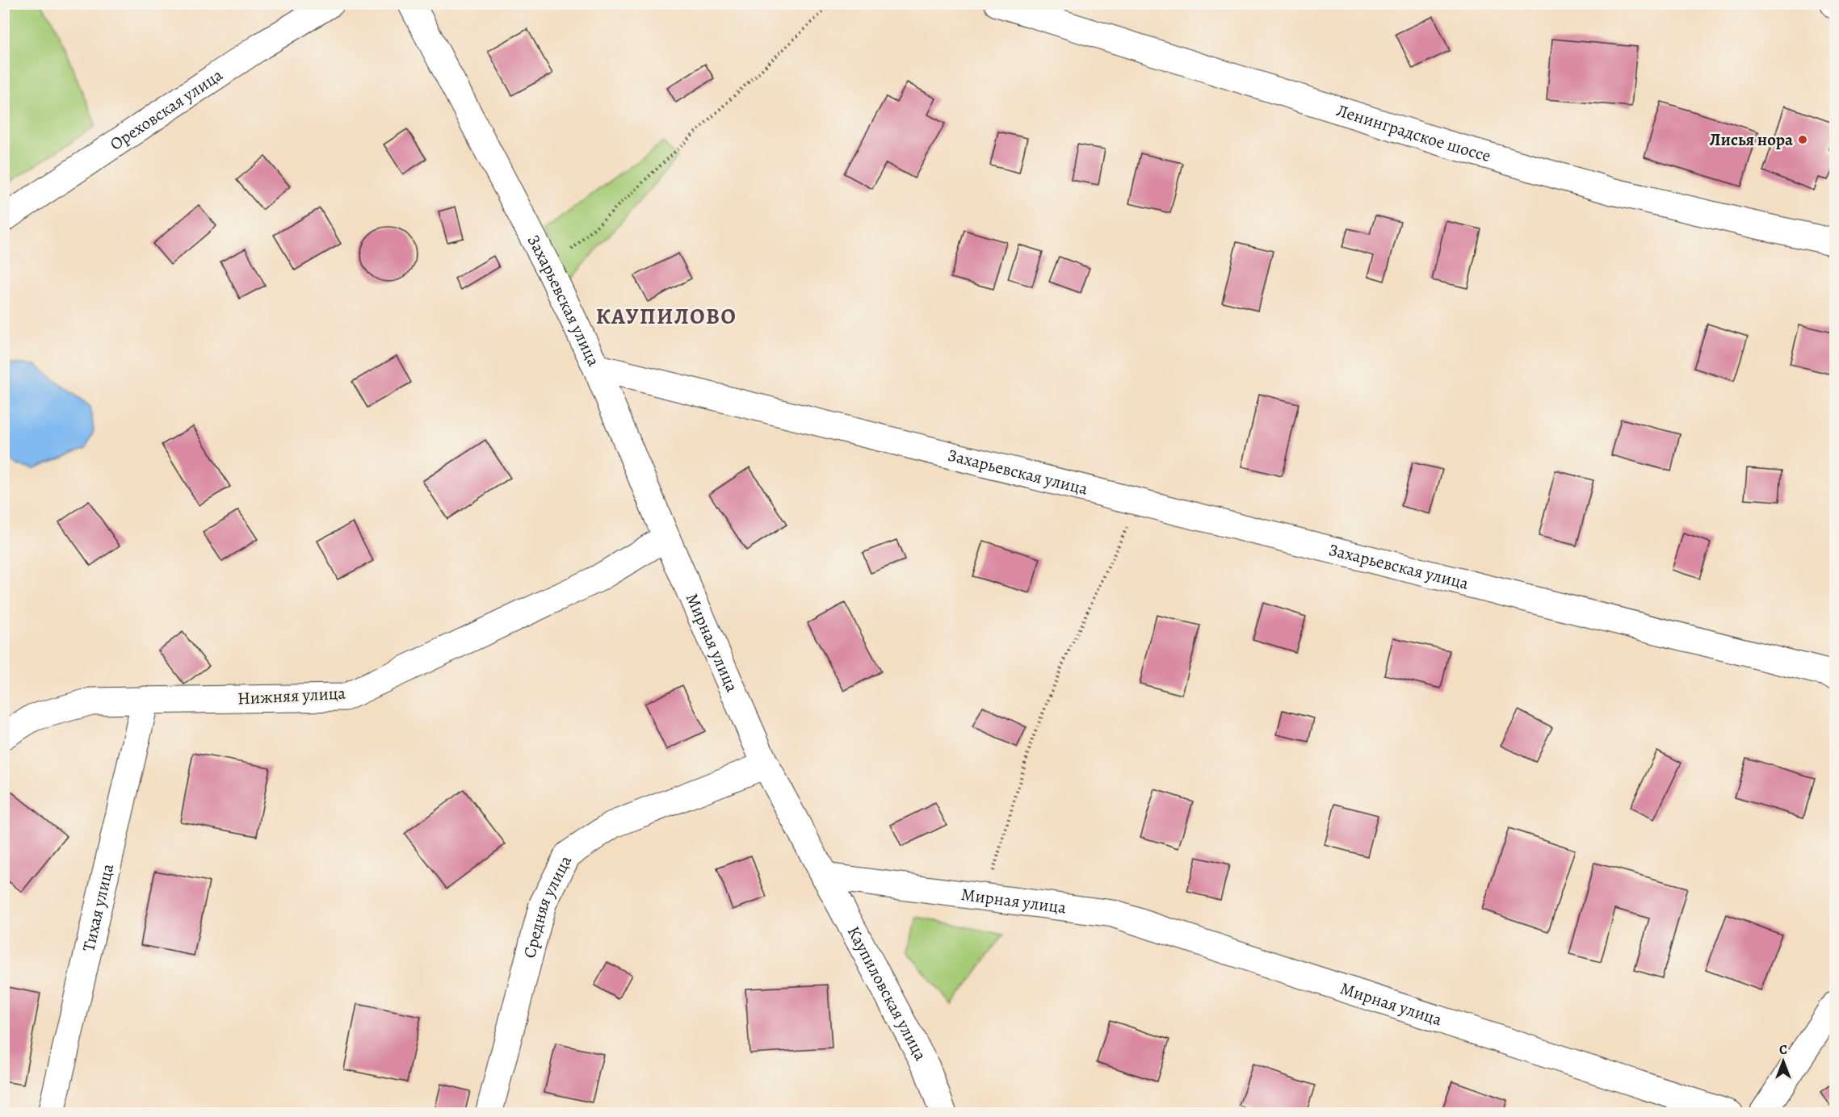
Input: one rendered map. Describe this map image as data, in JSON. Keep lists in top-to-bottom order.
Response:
{
  "streets": {
    "street": [
      "Ореховская улица",
      "Ленинградское шоссе",
      "Захарьевская улица",
      "Мирная улица",
      "Нижняя улица",
      "Тихая улица",
      "Средняя улица",
      "Каупиловская улица"
    ]
  },
  "crossings": [
    ["Захарьевская улица", "Мирная улица"],
    ["Мирная улица", "Нижняя улица"],
    ["Мирная улица", "Средняя улица"],
    ["Мирная улица", "Каупиловская улица"],
    ["Нижняя улица", "Тихая улица"]
  ],
  "districts": ["КАУПИЛОВО"],
  "places": ["Лисья нора"],
  "north": "top"
}
